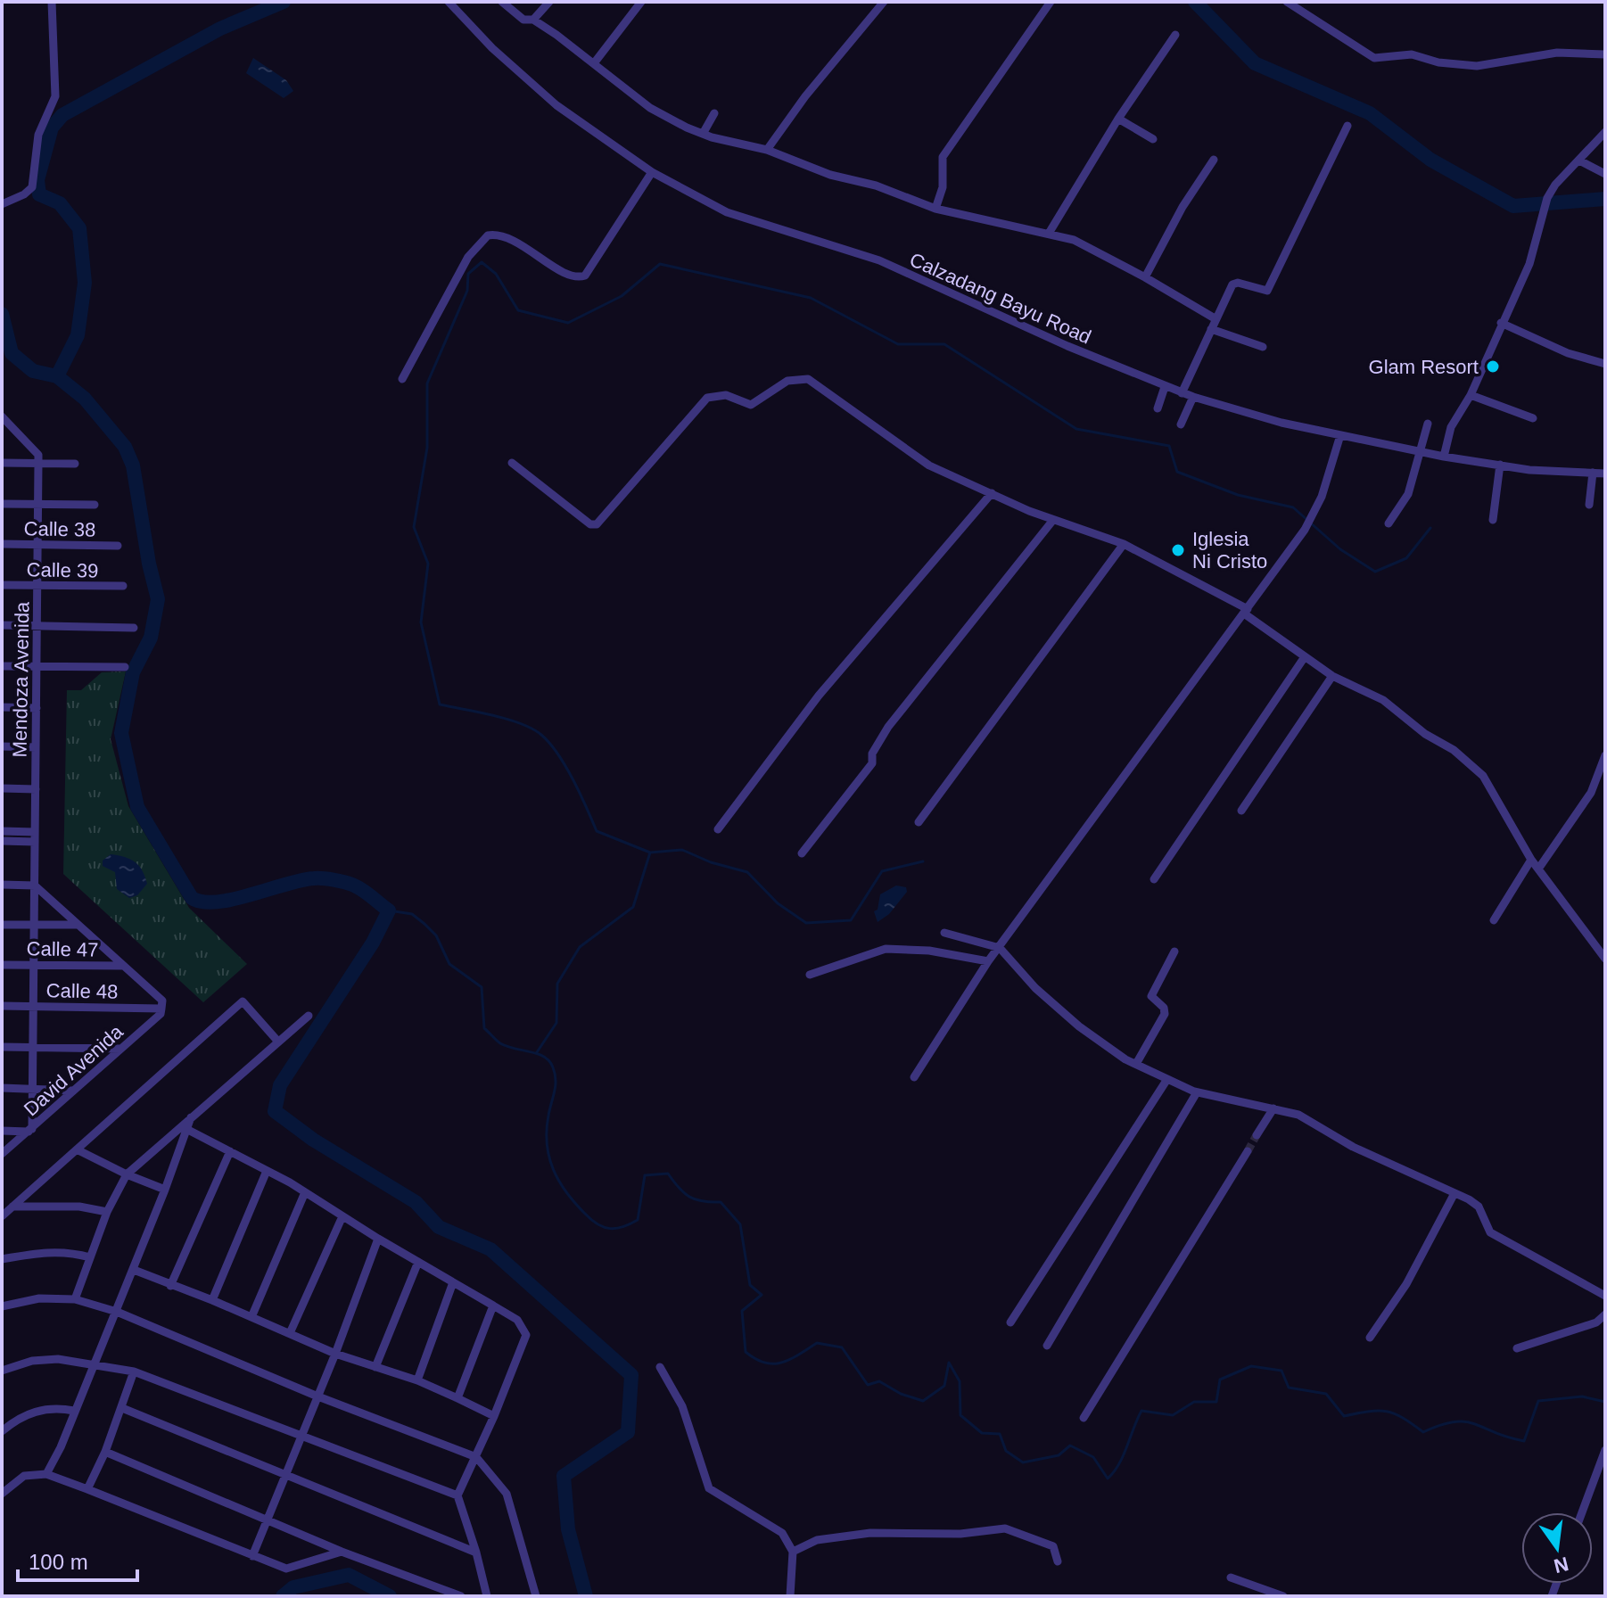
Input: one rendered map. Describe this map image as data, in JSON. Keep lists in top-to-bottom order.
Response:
{
  "streets": {
    "street": [
      "Calzadang Bayu Road",
      "Calle 38",
      "Calle 39",
      "Mendoza Avenida",
      "Calle 47",
      "Calle 48",
      "David Avenida"
    ]
  },
  "crossings": [
    ["Calle 38", "Mendoza Avenida"],
    ["Calle 39", "Mendoza Avenida"],
    ["Mendoza Avenida", "Calle 47"],
    ["Mendoza Avenida", "Calle 48"],
    ["Mendoza Avenida", "David Avenida"],
    ["Calle 48", "David Avenida"]
  ],
  "places": ["Glam Resort", "Iglesia Ni Cristo"],
  "scale_bar": "100 m",
  "north": "bottom"
}
